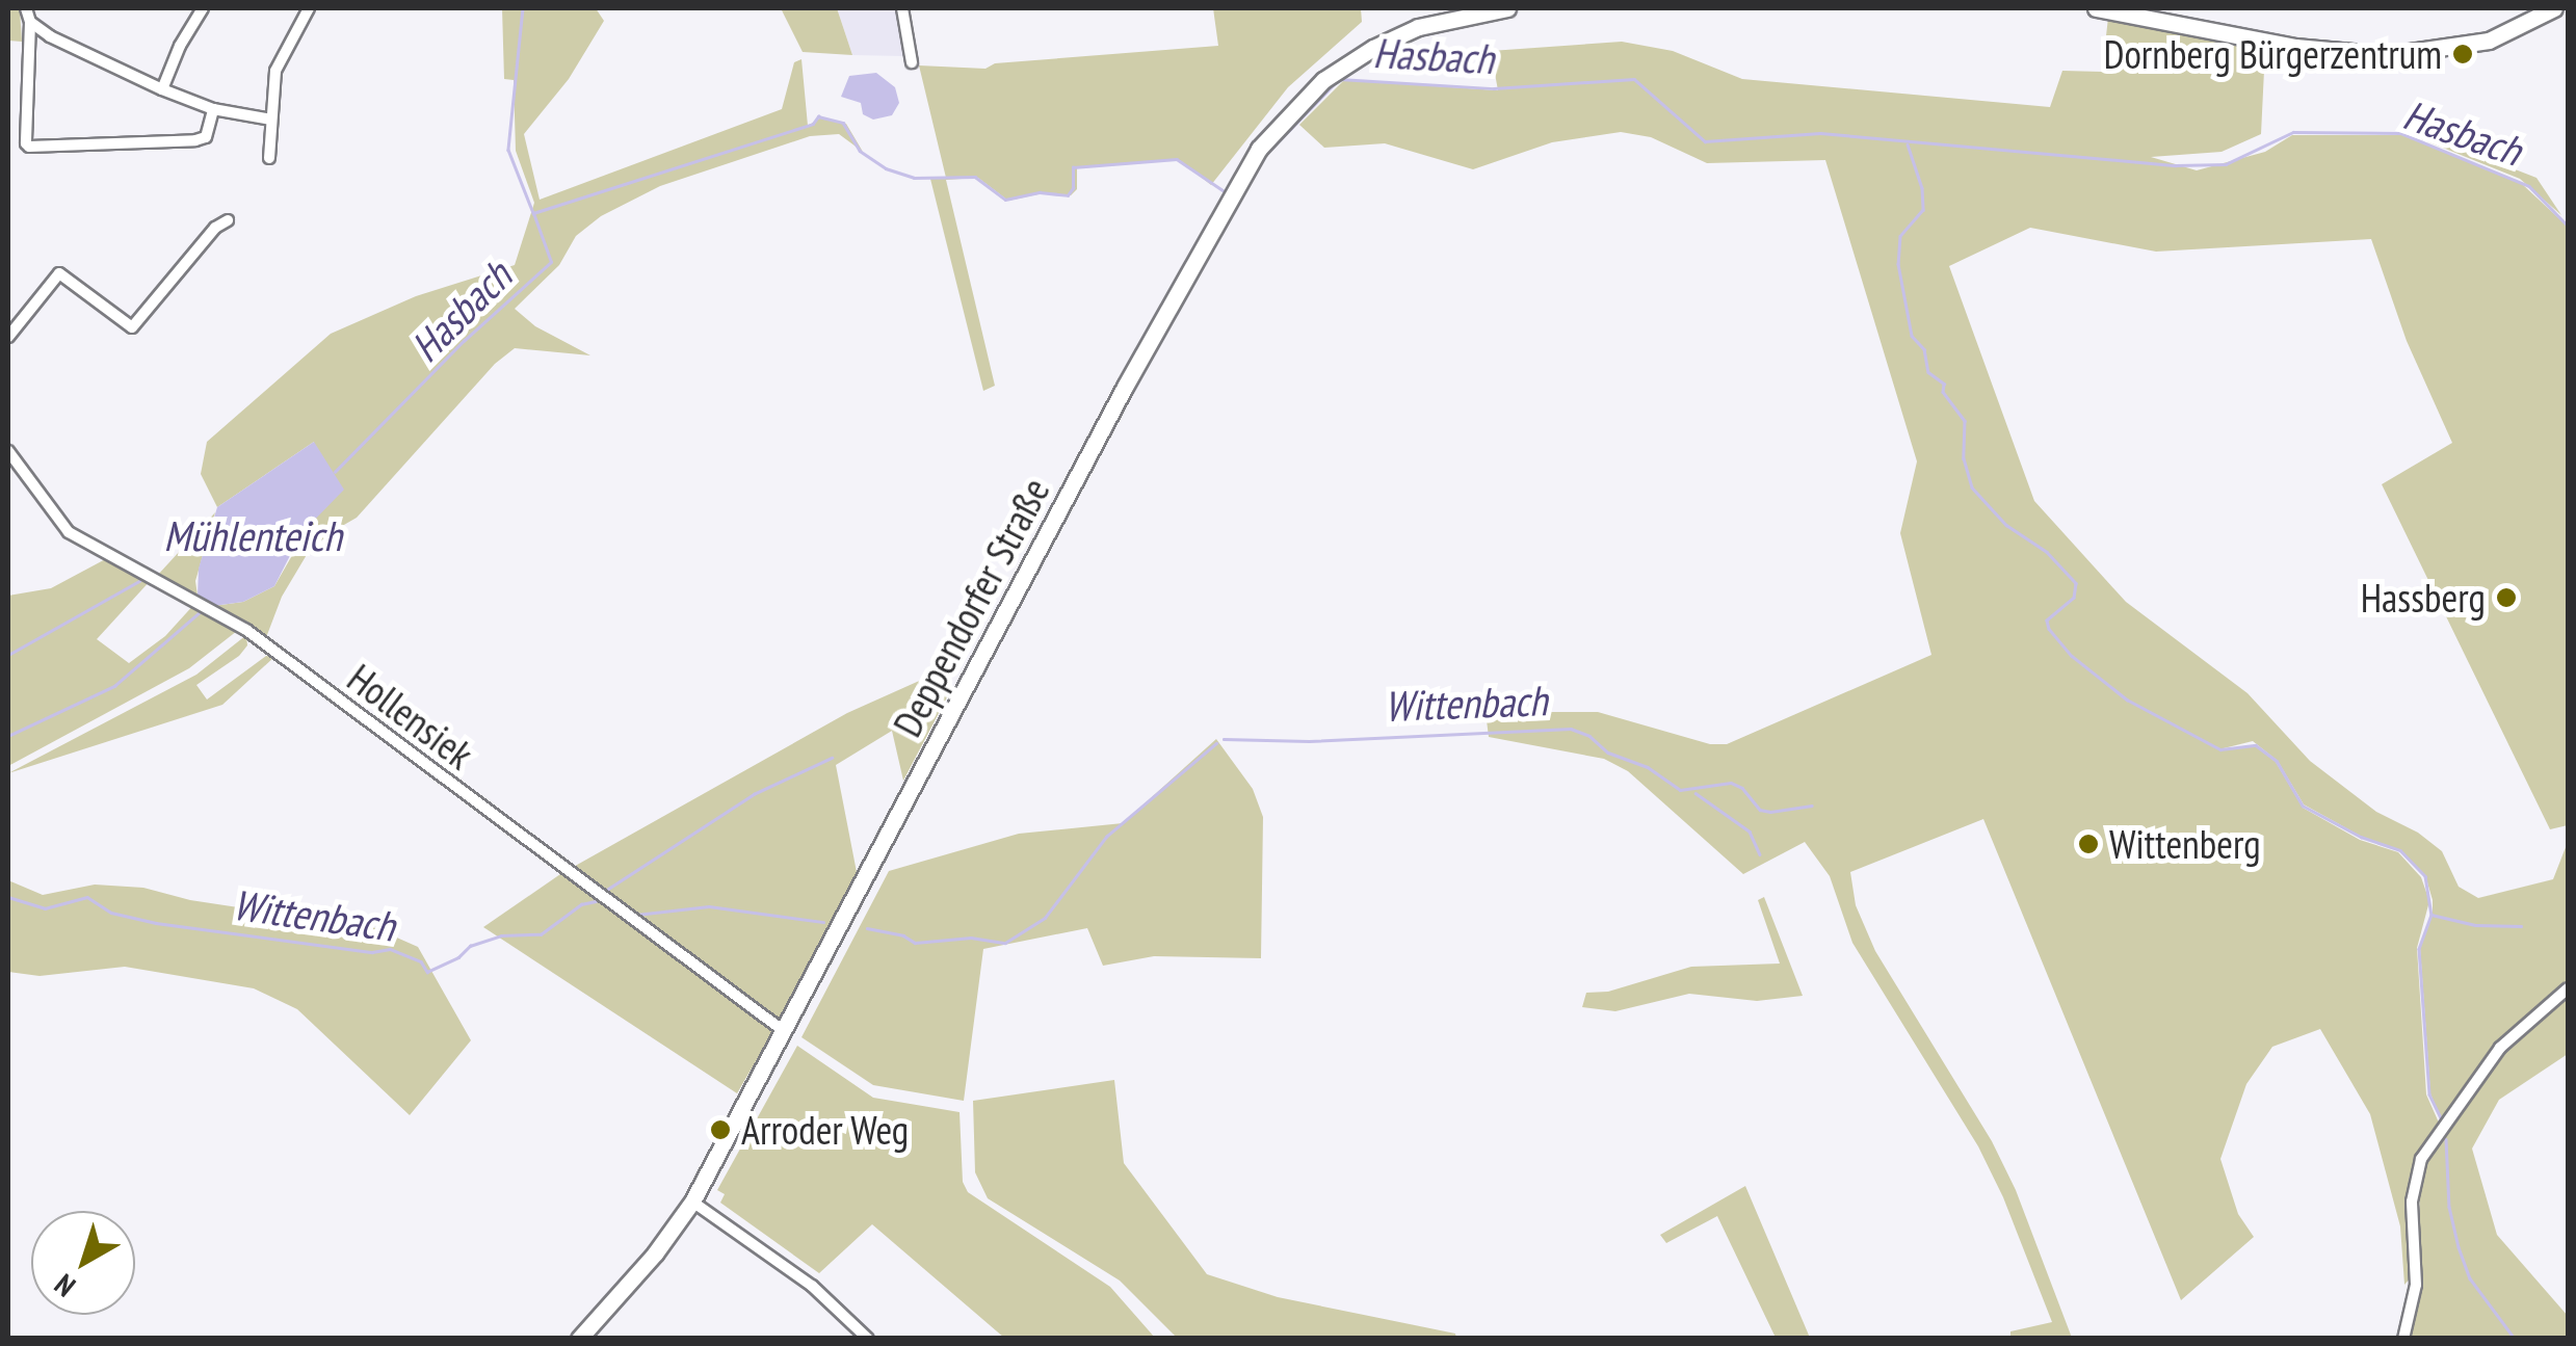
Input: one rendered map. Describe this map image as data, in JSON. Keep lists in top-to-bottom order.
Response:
{
  "streets": {
    "street": ["Deppendorfer Straße", "Hollensiek"]
  },
  "crossings": [
    ["Deppendorfer Straße", "Hollensiek"]
  ],
  "water": ["Hasbach", "Mühlenteich", "Wittenbach"],
  "places": [
    "Dornberg Bürgerzentrum",
    "Hassberg",
    "Wittenberg",
    "Arroder Weg"
  ],
  "north": "bottom left"
}
